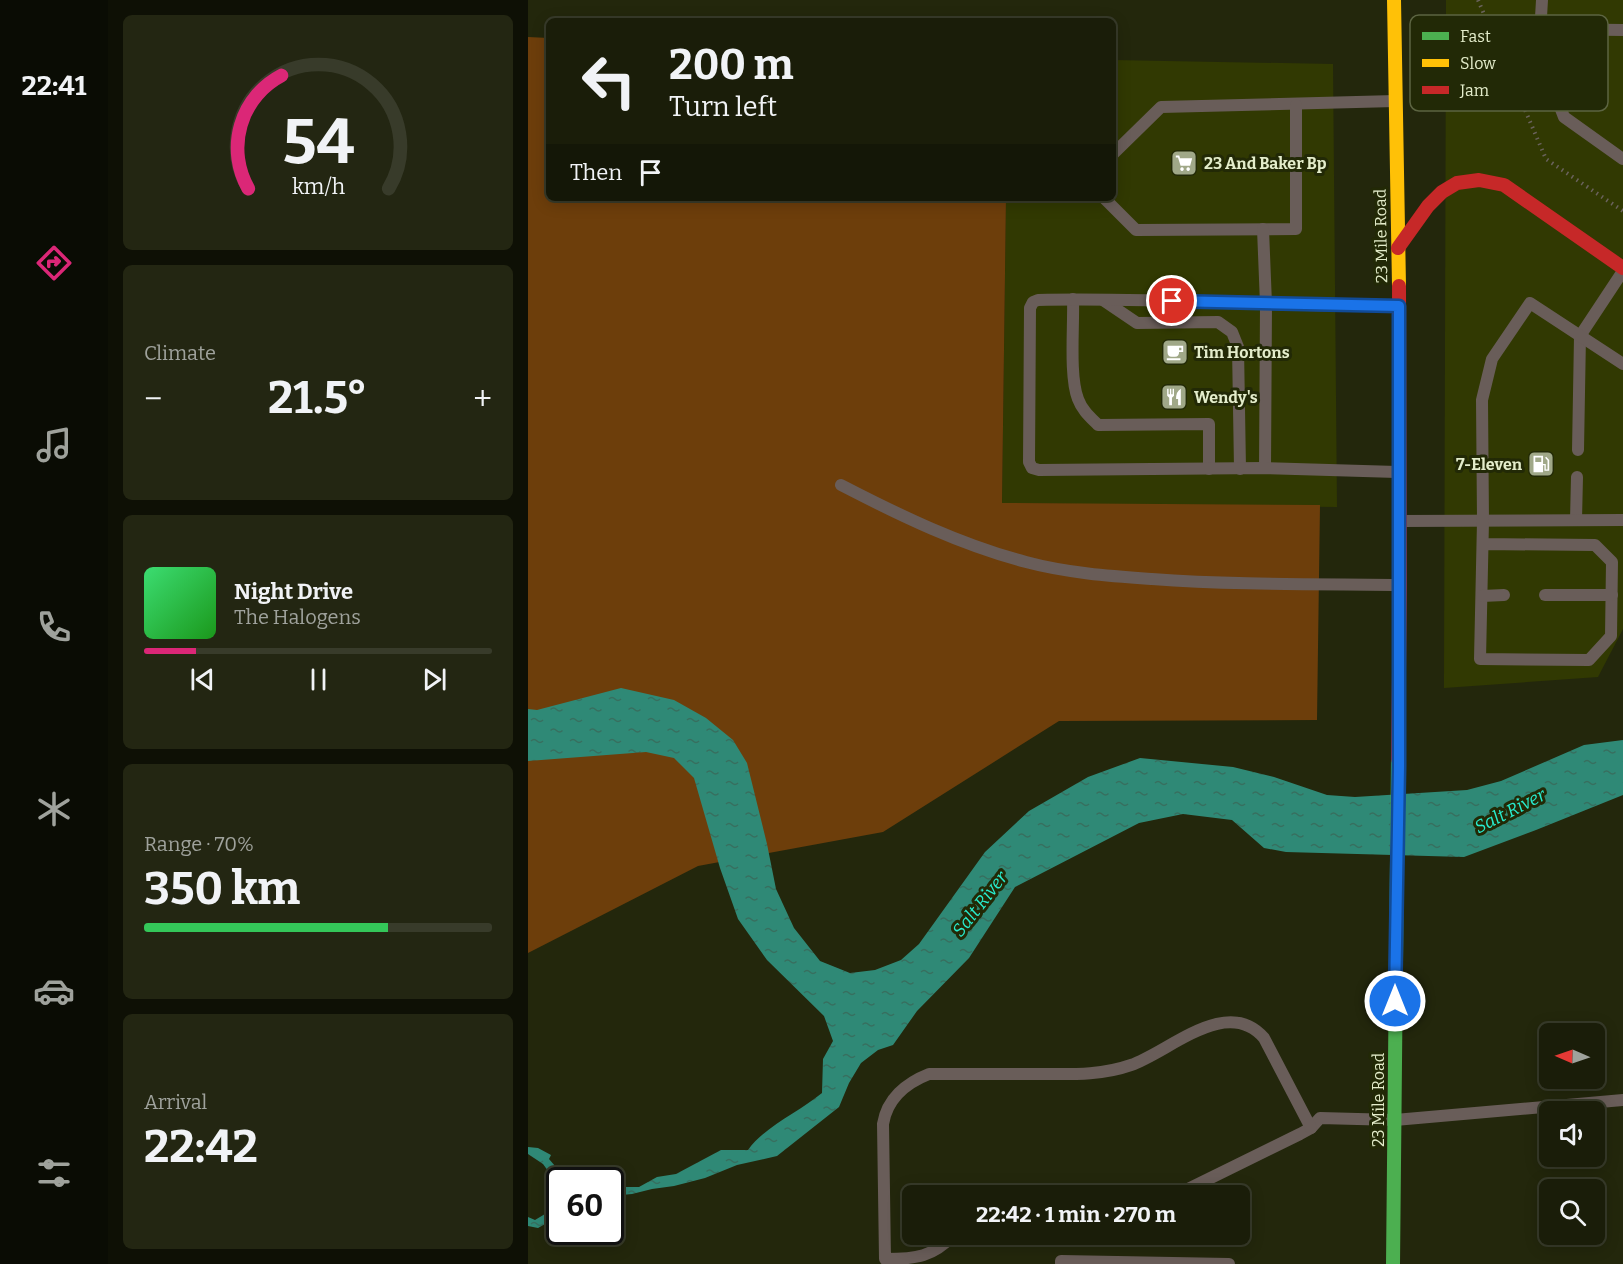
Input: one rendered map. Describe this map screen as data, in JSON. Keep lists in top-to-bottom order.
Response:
{
  "streets": {
    "main road": ["23 Mile Road"]
  },
  "water": ["Salt River"],
  "places": {
    "supermarket": ["23 And Baker Bp"],
    "cafe": ["Tim Hortons"],
    "restaurant": ["Wendy's"],
    "fuel station": ["7-Eleven"]
  },
  "legend": ["Fast", "Slow", "Jam"],
  "north": "left",
  "page": {
    "tabs": "22:41",
    "turn": ["200 m", "Turn left"],
    "then": "Then",
    "tile": [
      "Climate",
      ["Range · 70%", "350 km"],
      ["Arrival", "22:42"]
    ],
    "heat": ["−", "21.5°", "+"],
    "song": ["Night Drive", "The Halogens"],
    "limit": "60",
    "trip": "22:42 · 1 min · 270 m",
    "gauge": ["54", "km/h"]
  }
}
